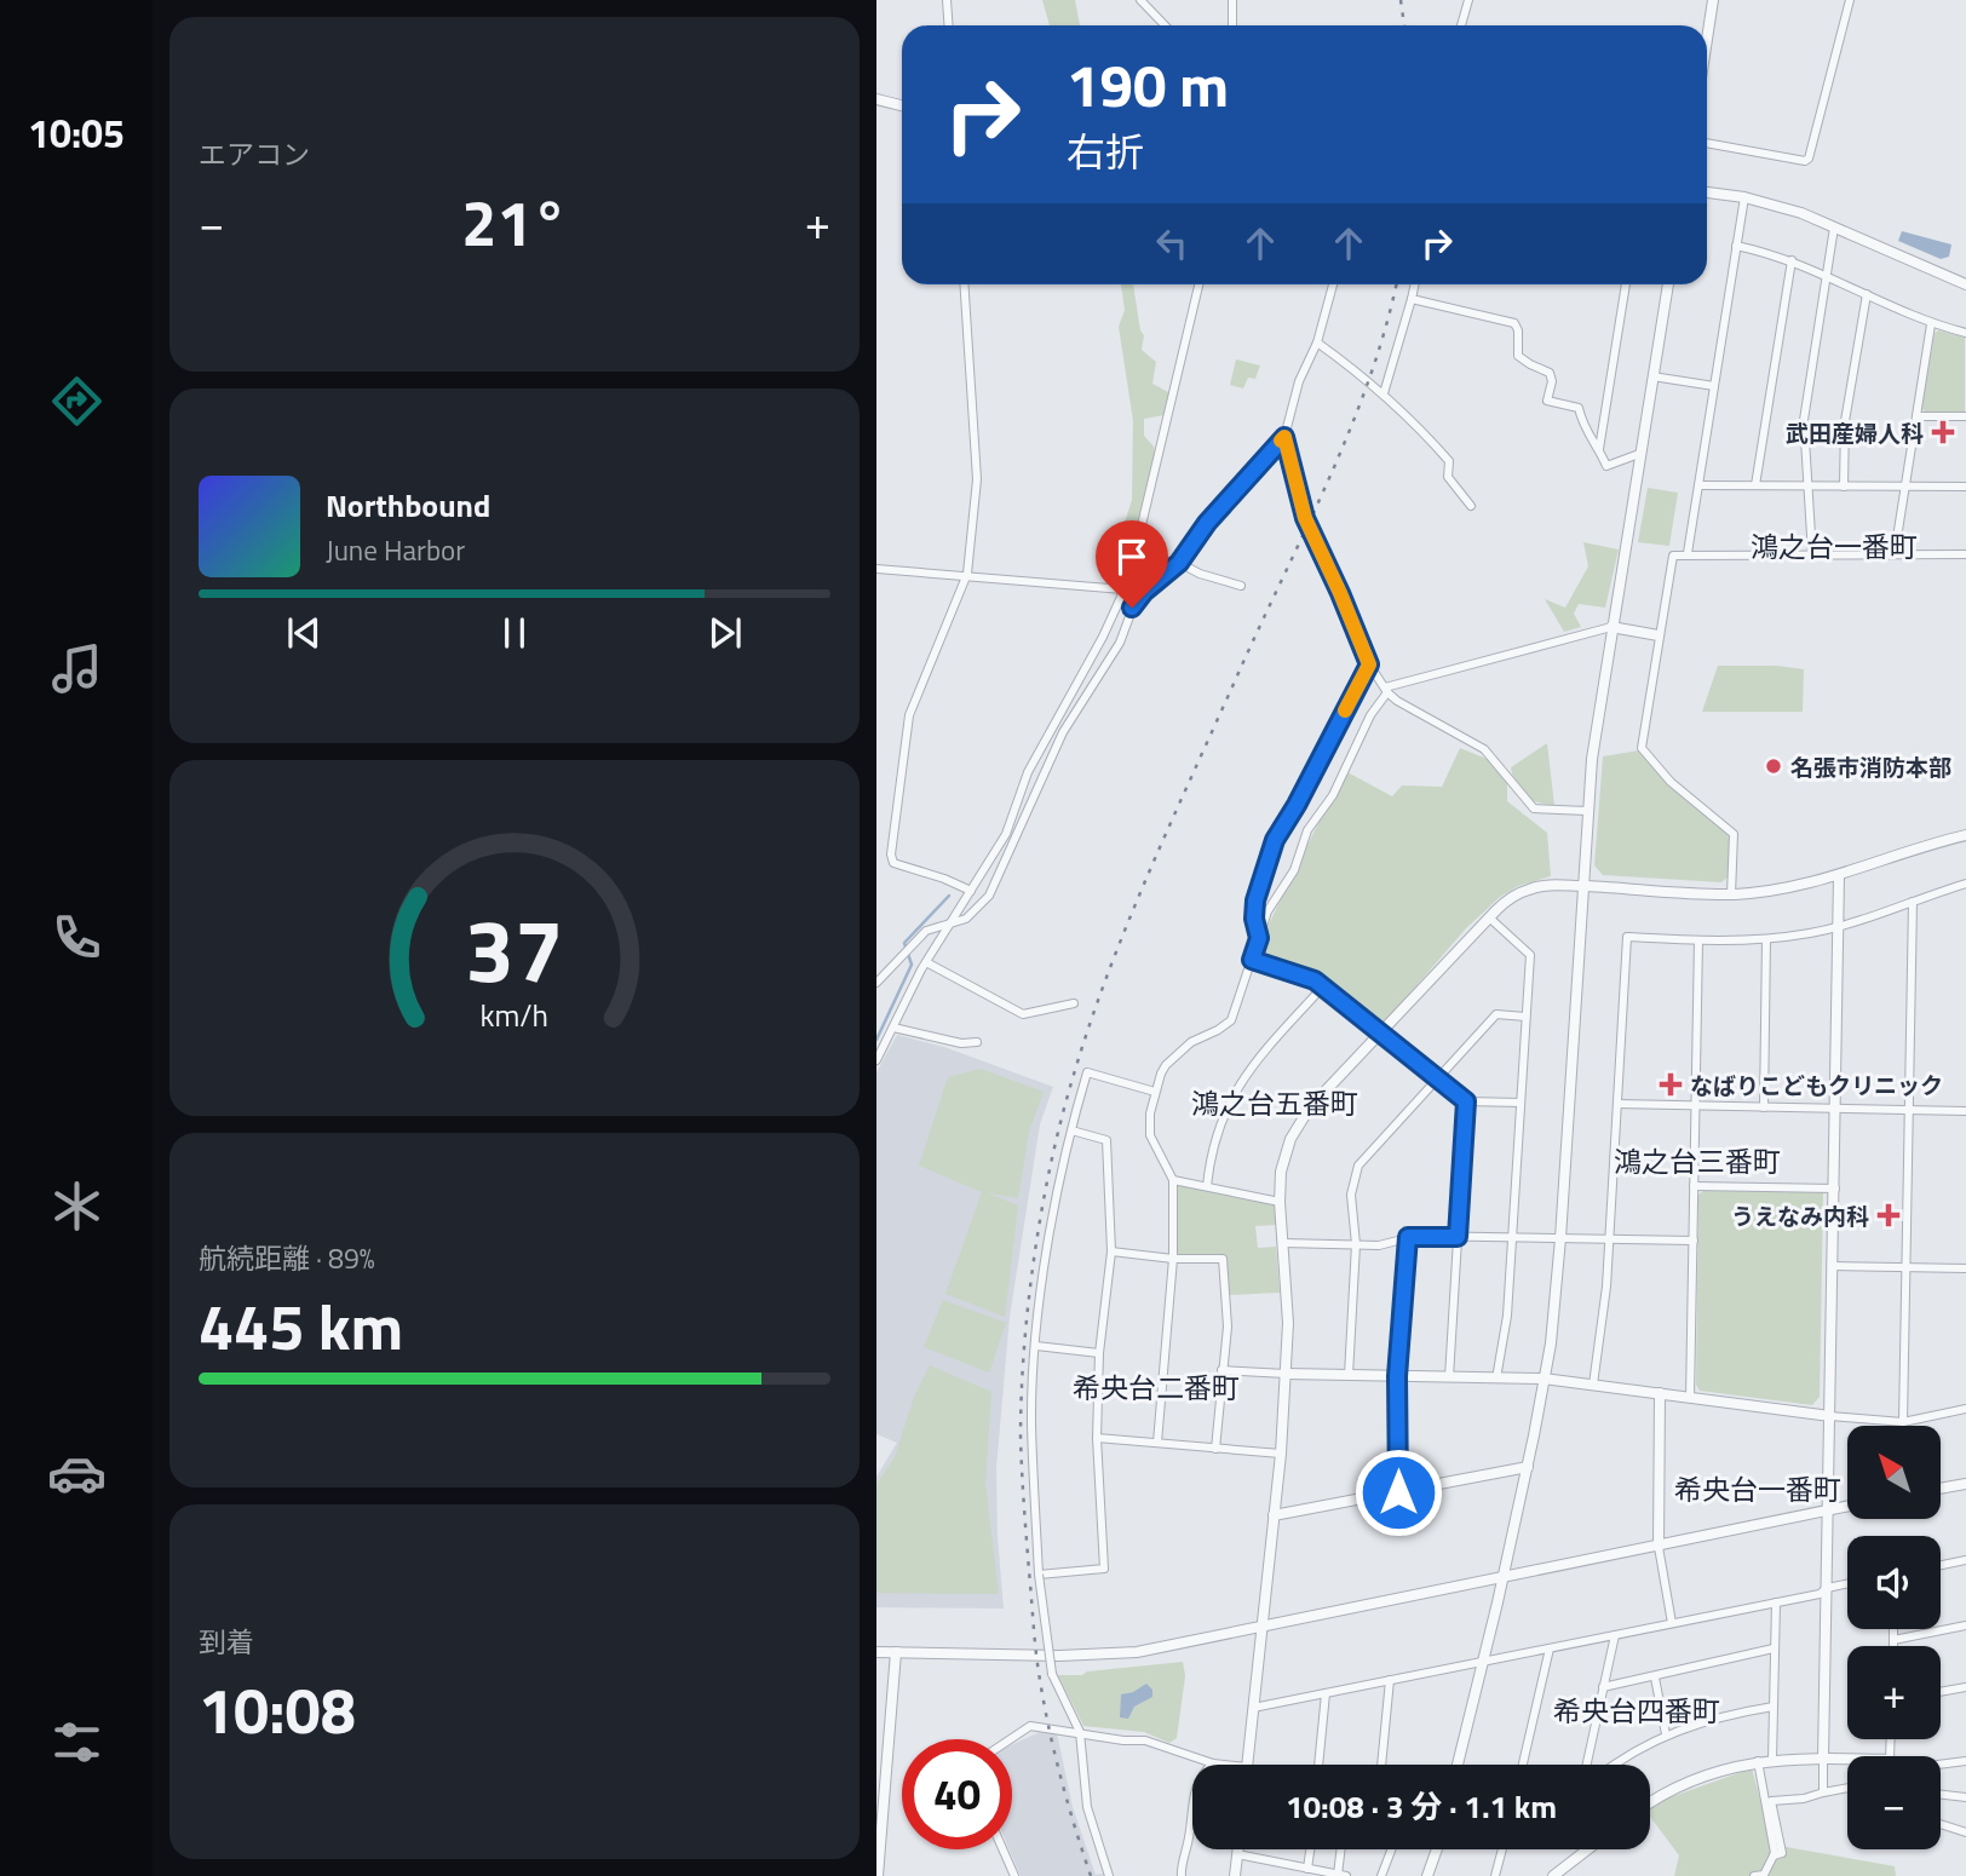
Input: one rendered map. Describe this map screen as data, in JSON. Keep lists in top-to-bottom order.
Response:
{
  "districts": [
    "鴻之台一番町",
    "鴻之台五番町",
    "鴻之台三番町",
    "希央台二番町",
    "希央台一番町",
    "希央台四番町"
  ],
  "places": {
    "health": ["武田産婦人科", "なばりこどもクリニック", "うえなみ内科"],
    "other": ["名張市消防本部"]
  },
  "north": "top left",
  "page": {
    "tabs": "10:05",
    "tile": [
      "エアコン",
      ["航続距離 · 89%", "445 km"],
      ["到着", "10:08"]
    ],
    "turn": ["190 m", "右折"],
    "heat": ["−", "21°", "+"],
    "song": ["Northbound", "June Harbor"],
    "map_buttons": ["+", "−"],
    "limit": "40",
    "trip": "10:08 · 3 分 · 1.1 km",
    "gauge": ["37", "km/h"]
  }
}
